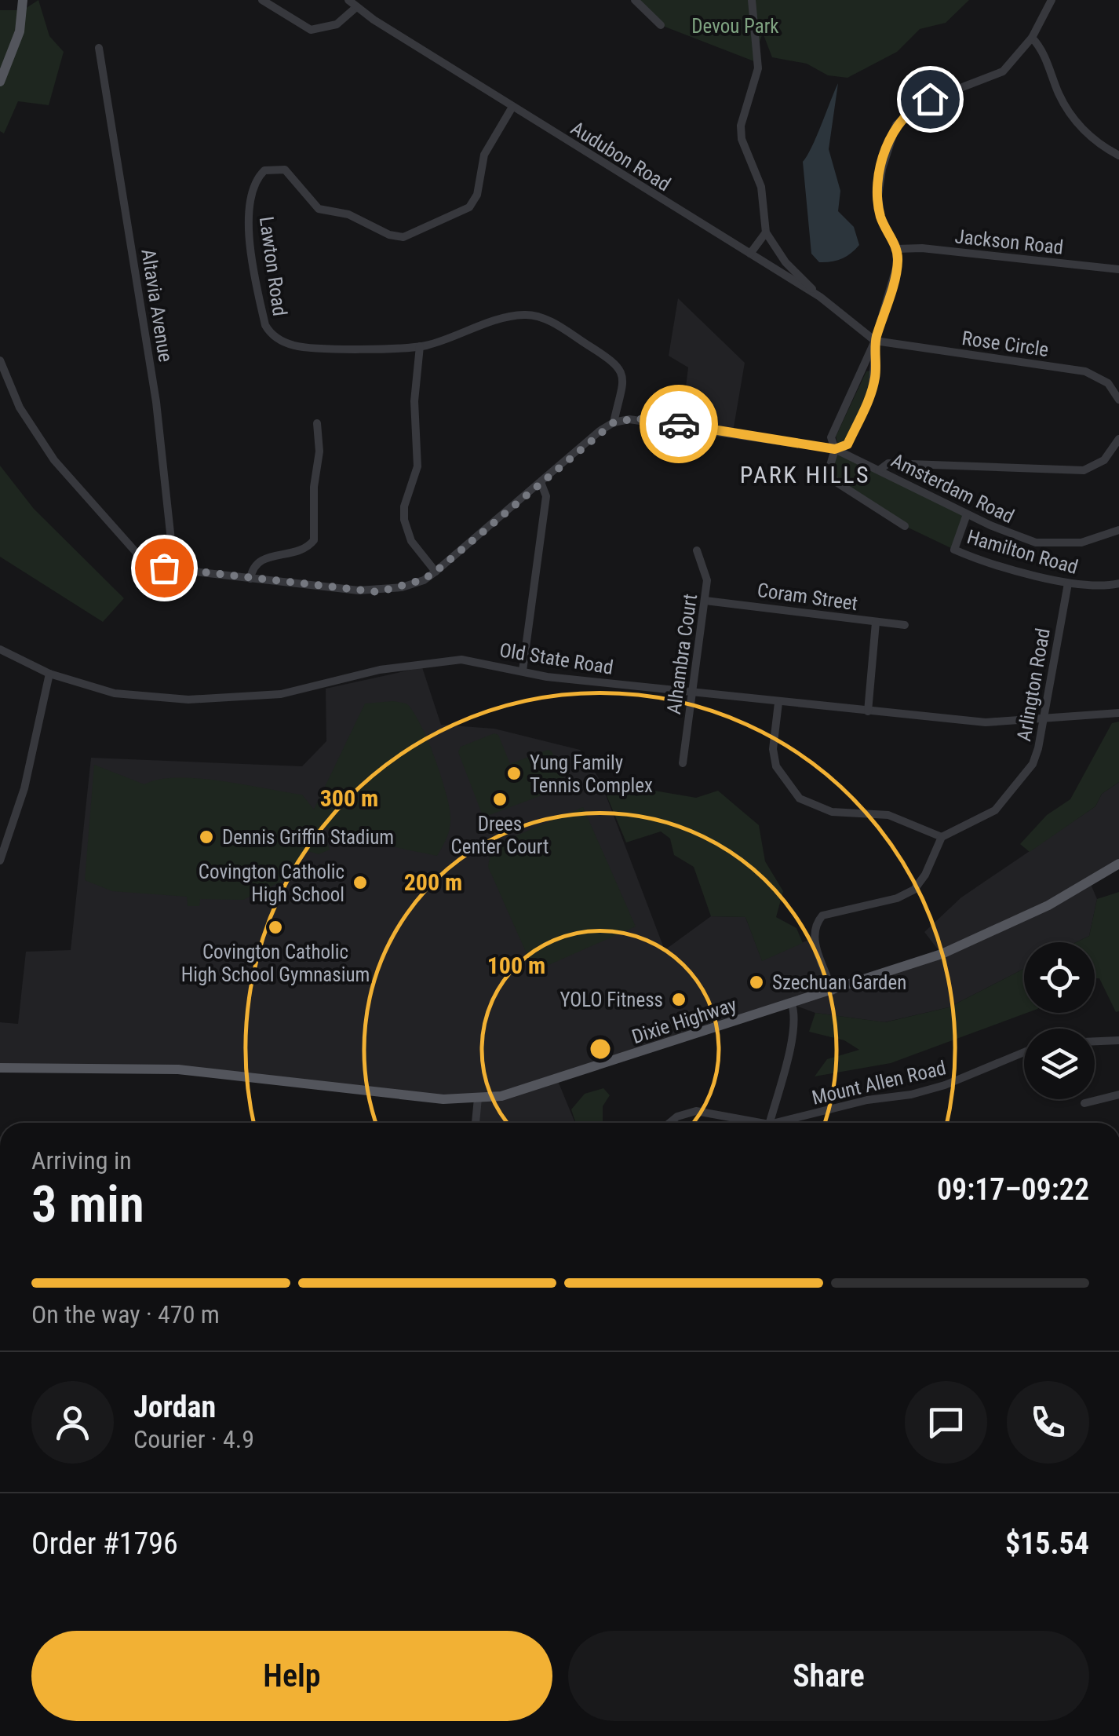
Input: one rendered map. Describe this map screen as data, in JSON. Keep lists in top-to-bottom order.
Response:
{
  "streets": {
    "main road": ["Dixie Highway"],
    "street": [
      "Audubon Road",
      "Jackson Road",
      "Lawton Road",
      "Altavia Avenue",
      "Rose Circle",
      "Amsterdam Road",
      "Hamilton Road",
      "Coram Street",
      "Alhambra Court",
      "Old State Road",
      "Arlington Road",
      "Mount Allen Road"
    ]
  },
  "crossings": [
    ["Audubon Road", "Lawton Road"],
    ["Audubon Road", "Rose Circle"],
    ["Lawton Road", "Amsterdam Road"],
    ["Amsterdam Road", "Hamilton Road"],
    ["Hamilton Road", "Arlington Road"],
    ["Coram Street", "Alhambra Court"],
    ["Alhambra Court", "Old State Road"],
    ["Old State Road", "Arlington Road"]
  ],
  "districts": ["PARK HILLS"],
  "parks": ["Devou Park"],
  "places": [
    "Yung Family Tennis Complex",
    "Drees Center Court",
    "Dennis Griffin Stadium",
    "Covington Catholic High School",
    "Covington Catholic High School Gymnasium",
    "Szechuan Garden",
    "YOLO Fitness"
  ],
  "page": {
    "heading": ["3 min", "Arriving in", "09:17–09:22"],
    "panel": [
      "Jordan",
      "Courier · 4.9",
      "Order #1796",
      "$15.54"
    ],
    "bar": "On the way · 470 m",
    "buttons": ["Help", "Share"]
  },
  "rings": ["300 m", "200 m", "100 m"]
}
